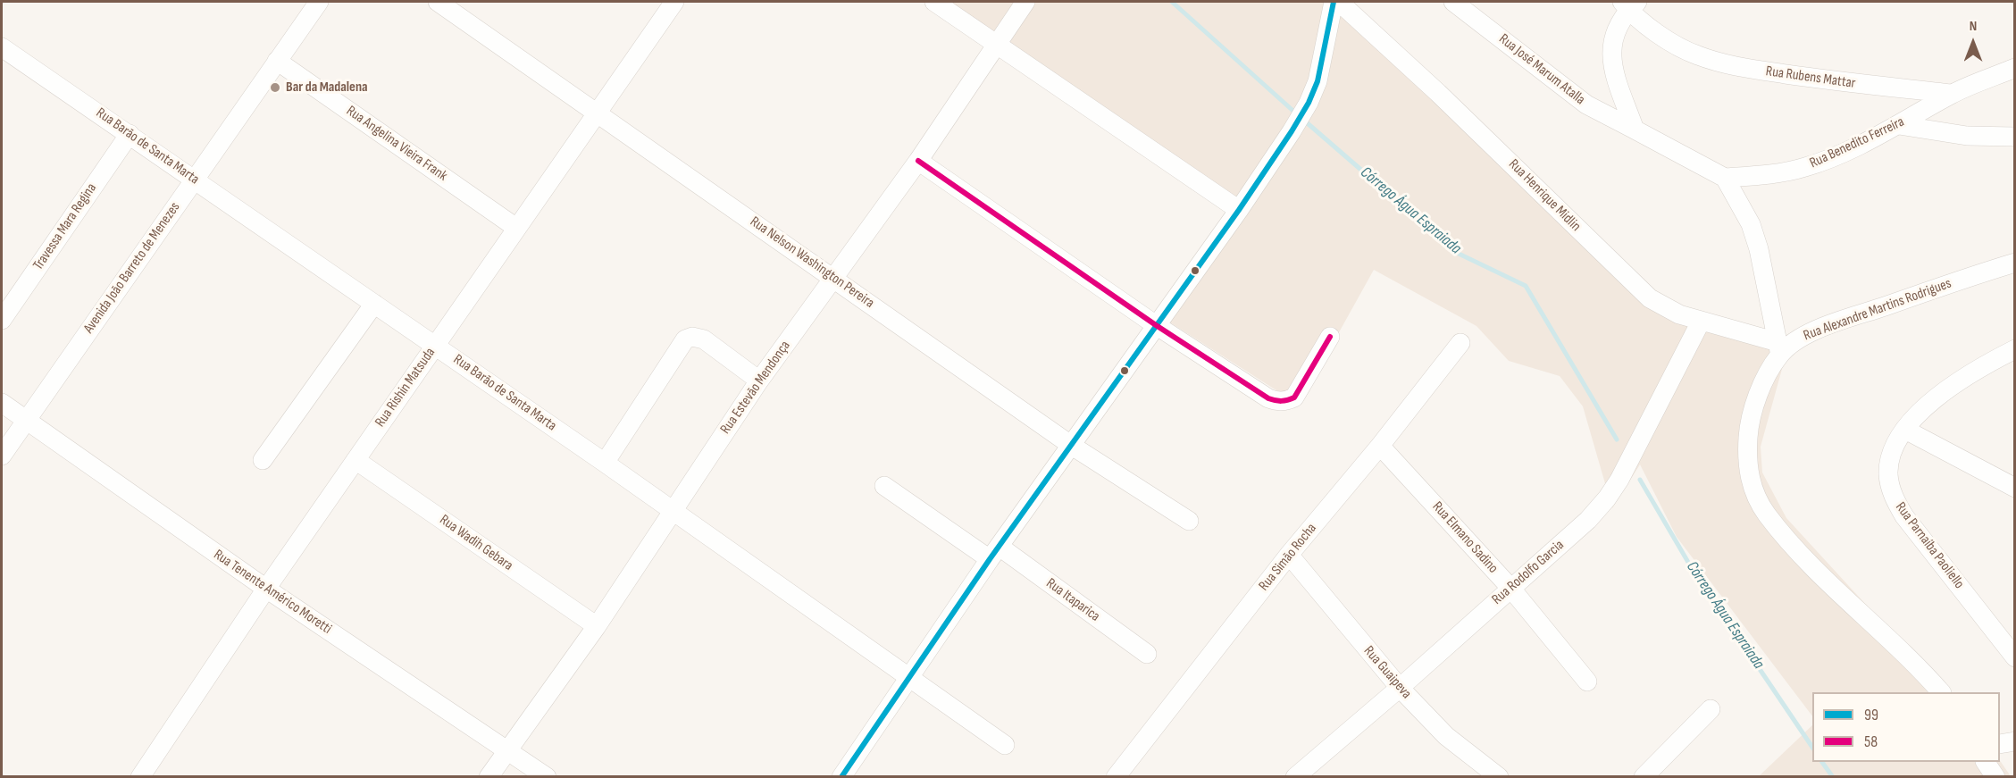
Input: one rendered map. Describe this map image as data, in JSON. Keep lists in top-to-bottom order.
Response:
{
  "streets": {
    "street": [
      "Rua José Marum Atalla",
      "Rua Rubens Mattar",
      "Rua Benedito Ferreira",
      "Rua Angelina Vieira Frank",
      "Rua Barão de Santa Marta",
      "Rua Henrique Midlin",
      "Travessa Mara Regina",
      "Rua Nelson Washington Pereira",
      "Avenida João Barreto de Menezes",
      "Rua Alexandre Martins Rodrigues",
      "Rua Rishin Matsuda",
      "Rua Estevão Mendonça",
      "Rua Elmano Sadino",
      "Rua Wadih Gebara",
      "Rua Parnaíba Paoliello",
      "Rua Simão Rocha",
      "Rua Rodolfo Garcia",
      "Rua Tenente Américo Moretti",
      "Rua Itaparica",
      "Rua Guaipeva"
    ]
  },
  "crossings": [
    ["Rua José Marum Atalla", "Rua Benedito Ferreira"],
    ["Rua Rubens Mattar", "Rua Benedito Ferreira"],
    ["Rua Angelina Vieira Frank", "Avenida João Barreto de Menezes"],
    ["Rua Angelina Vieira Frank", "Rua Rishin Matsuda"],
    ["Rua Barão de Santa Marta", "Travessa Mara Regina"],
    ["Rua Barão de Santa Marta", "Avenida João Barreto de Menezes"],
    ["Rua Barão de Santa Marta", "Rua Rishin Matsuda"],
    ["Rua Barão de Santa Marta", "Rua Estevão Mendonça"],
    ["Rua Henrique Midlin", "Rua Alexandre Martins Rodrigues"],
    ["Rua Henrique Midlin", "Rua Rodolfo Garcia"],
    ["Rua Nelson Washington Pereira", "Rua Rishin Matsuda"],
    ["Rua Nelson Washington Pereira", "Rua Estevão Mendonça"],
    ["Avenida João Barreto de Menezes", "Rua Tenente Américo Moretti"],
    ["Rua Rishin Matsuda", "Rua Wadih Gebara"],
    ["Rua Rishin Matsuda", "Rua Tenente Américo Moretti"],
    ["Rua Estevão Mendonça", "Rua Wadih Gebara"],
    ["Rua Estevão Mendonça", "Rua Tenente Américo Moretti"],
    ["Rua Elmano Sadino", "Rua Simão Rocha"],
    ["Rua Elmano Sadino", "Rua Rodolfo Garcia"],
    ["Rua Simão Rocha", "Rua Guaipeva"],
    ["Rua Rodolfo Garcia", "Rua Guaipeva"]
  ],
  "water": ["Córrego Água Espraiada"],
  "places": ["Bar da Madalena"],
  "lines": ["transit line 99", "transit line 58"],
  "legend": ["99", "58"],
  "north": "top"
}
